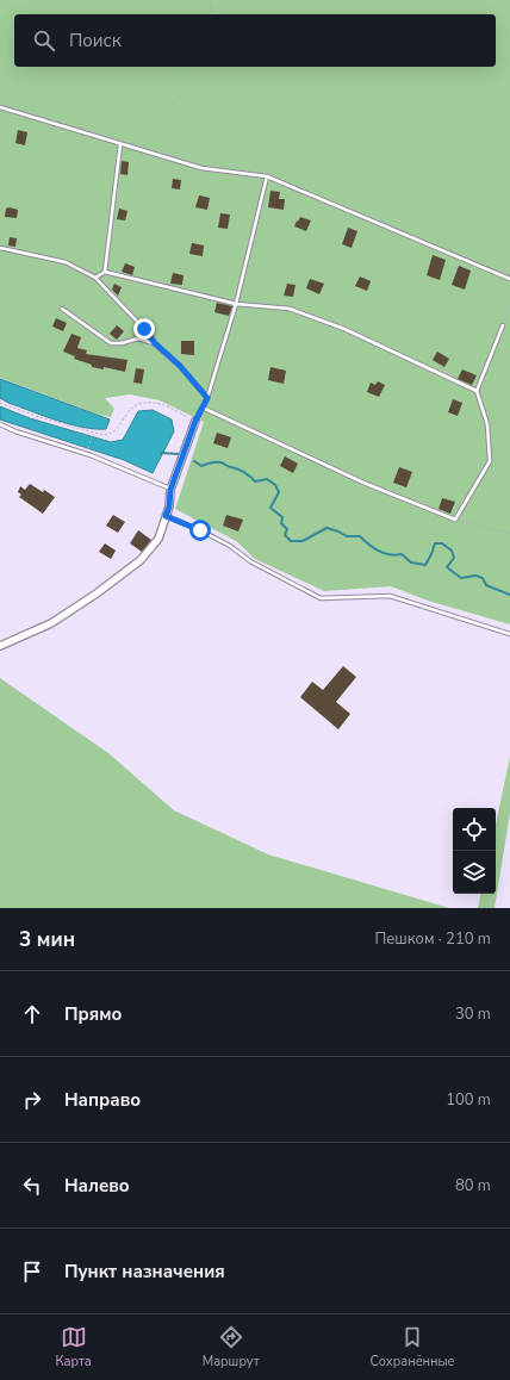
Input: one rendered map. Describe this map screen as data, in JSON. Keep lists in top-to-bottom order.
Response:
{
  "page": {
    "search": "Поиск",
    "heading": ["3 мин", "Пешком · 210 m"],
    "list": [
      ["Прямо", "30 m"],
      ["Направо", "100 m"],
      ["Налево", "80 m"],
      "Пункт назначения"
    ],
    "nav": ["Карта", "Маршрут", "Сохранённые"]
  }
}
